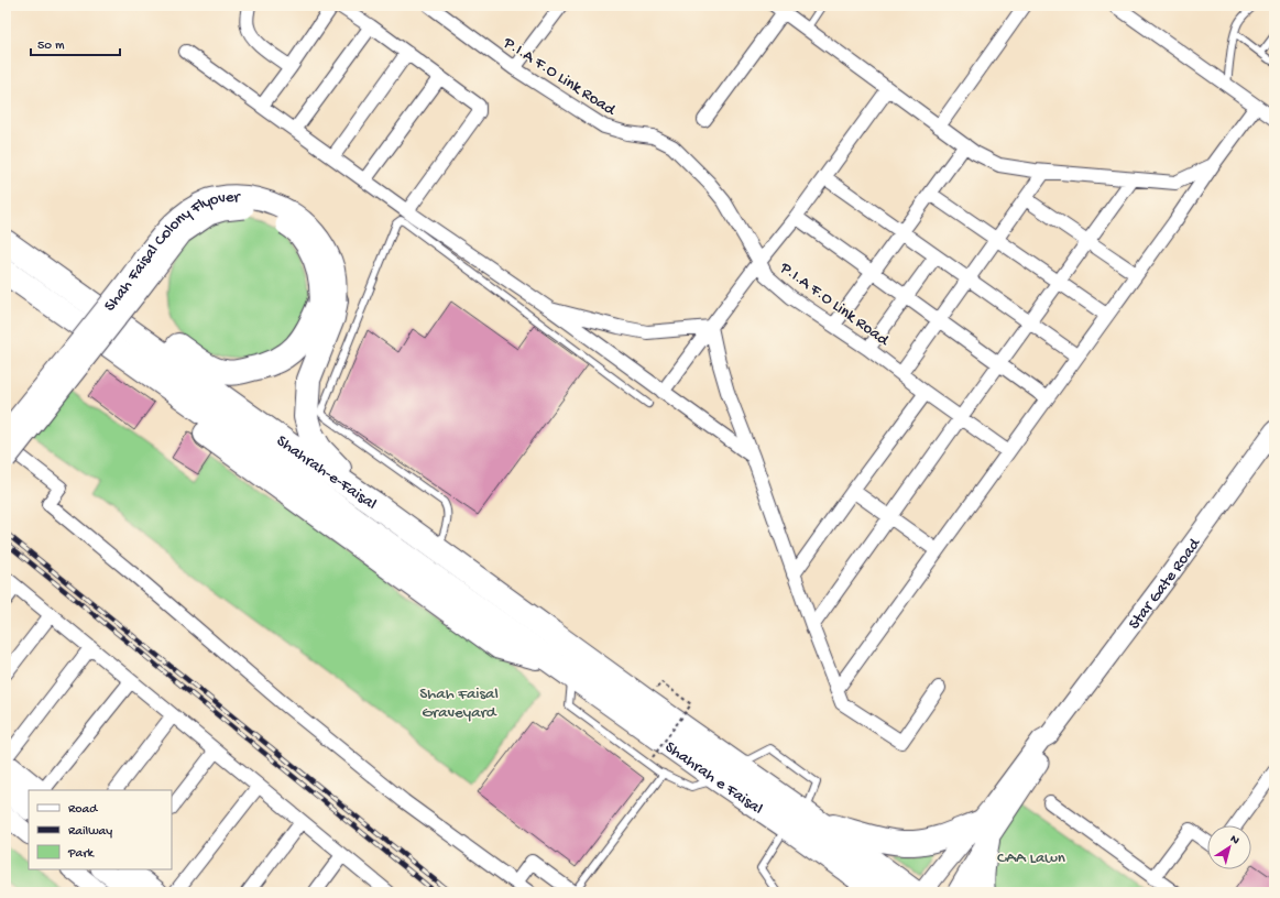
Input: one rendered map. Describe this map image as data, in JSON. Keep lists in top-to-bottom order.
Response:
{
  "streets": {
    "highway": ["Shahrah-e-Faisal", "Shahrah e Faisal"],
    "main road": ["Shah Faisal Colony Flyover"],
    "street": ["P.I.A F.O Link Road", "Star Gate Road"]
  },
  "crossings": [
    ["Shahrah-e-Faisal", "Shahrah e Faisal"]
  ],
  "parks": ["Shah Faisal Graveyard", "CAA Lawn"],
  "legend": ["Road", "Railway", "Park"],
  "scale_bar": "50 m",
  "north": "top right"
}
